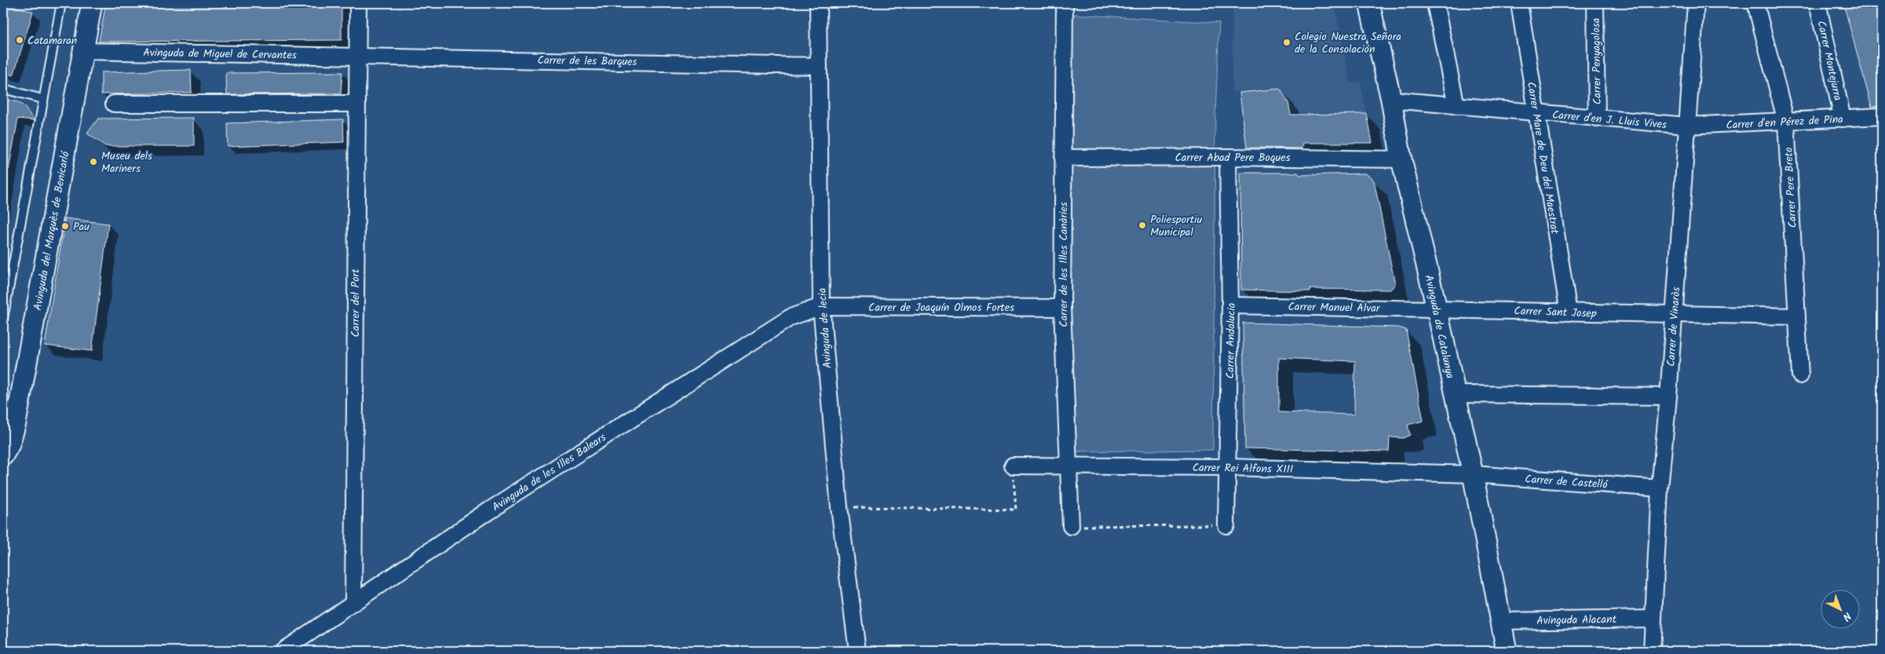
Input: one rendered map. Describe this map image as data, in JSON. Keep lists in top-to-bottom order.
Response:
{
  "streets": {
    "street": [
      "Avinguda de Miguel de Cervantes",
      "Carrer de les Barques",
      "Carrer Montejurra",
      "Carrer Penyagolosa",
      "Carrer d'en J. Lluis Vives",
      "Carrer d'en Pérez de Pina",
      "Carrer Abad Pere Boques",
      "Carrer Mare de Deu del Maestrat",
      "Carrer Pere Breto",
      "Avinguda del Marquès de Benicarló",
      "Carrer de les Illes Canàries",
      "Carrer del Port",
      "Carrer de Joaquín Olmos Fortes",
      "Carrer Manuel Alvar",
      "Carrer Sant Josep",
      "Avinguda de Catalunya",
      "Carrer de Vinaròs",
      "Avinguda de lecia",
      "Carrer Andalucia",
      "Carrer Rei Alfons XIII",
      "Avinguda de les Illes Balears",
      "Carrer de Castelló",
      "Avinguda Alacant"
    ]
  },
  "crossings": [
    ["Avinguda de Miguel de Cervantes", "Carrer de les Barques"],
    ["Avinguda de Miguel de Cervantes", "Avinguda del Marquès de Benicarló"],
    ["Avinguda de Miguel de Cervantes", "Carrer del Port"],
    ["Carrer de les Barques", "Carrer del Port"],
    ["Carrer de les Barques", "Avinguda de lecia"],
    ["Carrer Montejurra", "Carrer d'en Pérez de Pina"],
    ["Carrer Penyagolosa", "Carrer d'en J. Lluis Vives"],
    ["Carrer d'en J. Lluis Vives", "Carrer d'en Pérez de Pina"],
    ["Carrer d'en J. Lluis Vives", "Carrer Mare de Deu del Maestrat"],
    ["Carrer d'en J. Lluis Vives", "Avinguda de Catalunya"],
    ["Carrer d'en J. Lluis Vives", "Carrer de Vinaròs"],
    ["Carrer d'en Pérez de Pina", "Carrer Pere Breto"],
    ["Carrer d'en Pérez de Pina", "Carrer de Vinaròs"],
    ["Carrer Abad Pere Boques", "Carrer de les Illes Canàries"],
    ["Carrer Abad Pere Boques", "Avinguda de Catalunya"],
    ["Carrer Abad Pere Boques", "Carrer Andalucia"],
    ["Carrer Mare de Deu del Maestrat", "Carrer Sant Josep"],
    ["Carrer Pere Breto", "Carrer Sant Josep"],
    ["Carrer de les Illes Canàries", "Carrer de Joaquín Olmos Fortes"],
    ["Carrer de les Illes Canàries", "Carrer Rei Alfons XIII"],
    ["Carrer del Port", "Avinguda de les Illes Balears"],
    ["Carrer de Joaquín Olmos Fortes", "Avinguda de lecia"],
    ["Carrer de Joaquín Olmos Fortes", "Avinguda de les Illes Balears"],
    ["Carrer Manuel Alvar", "Carrer Sant Josep"],
    ["Carrer Manuel Alvar", "Avinguda de Catalunya"],
    ["Carrer Manuel Alvar", "Carrer Andalucia"],
    ["Carrer Sant Josep", "Avinguda de Catalunya"],
    ["Carrer Sant Josep", "Carrer de Vinaròs"],
    ["Avinguda de Catalunya", "Carrer Rei Alfons XIII"],
    ["Avinguda de Catalunya", "Carrer de Castelló"],
    ["Avinguda de Catalunya", "Avinguda Alacant"],
    ["Carrer de Vinaròs", "Carrer de Castelló"],
    ["Carrer de Vinaròs", "Avinguda Alacant"],
    ["Avinguda de lecia", "Avinguda de les Illes Balears"],
    ["Carrer Andalucia", "Carrer Rei Alfons XIII"],
    ["Carrer Rei Alfons XIII", "Carrer de Castelló"]
  ],
  "places": [
    "Catamaran",
    "Colegio Nuestra Señora de la Consolación",
    "Museu dels Mariners",
    "Poliesportiu Municipal",
    "Pau"
  ],
  "north": "bottom right"
}
